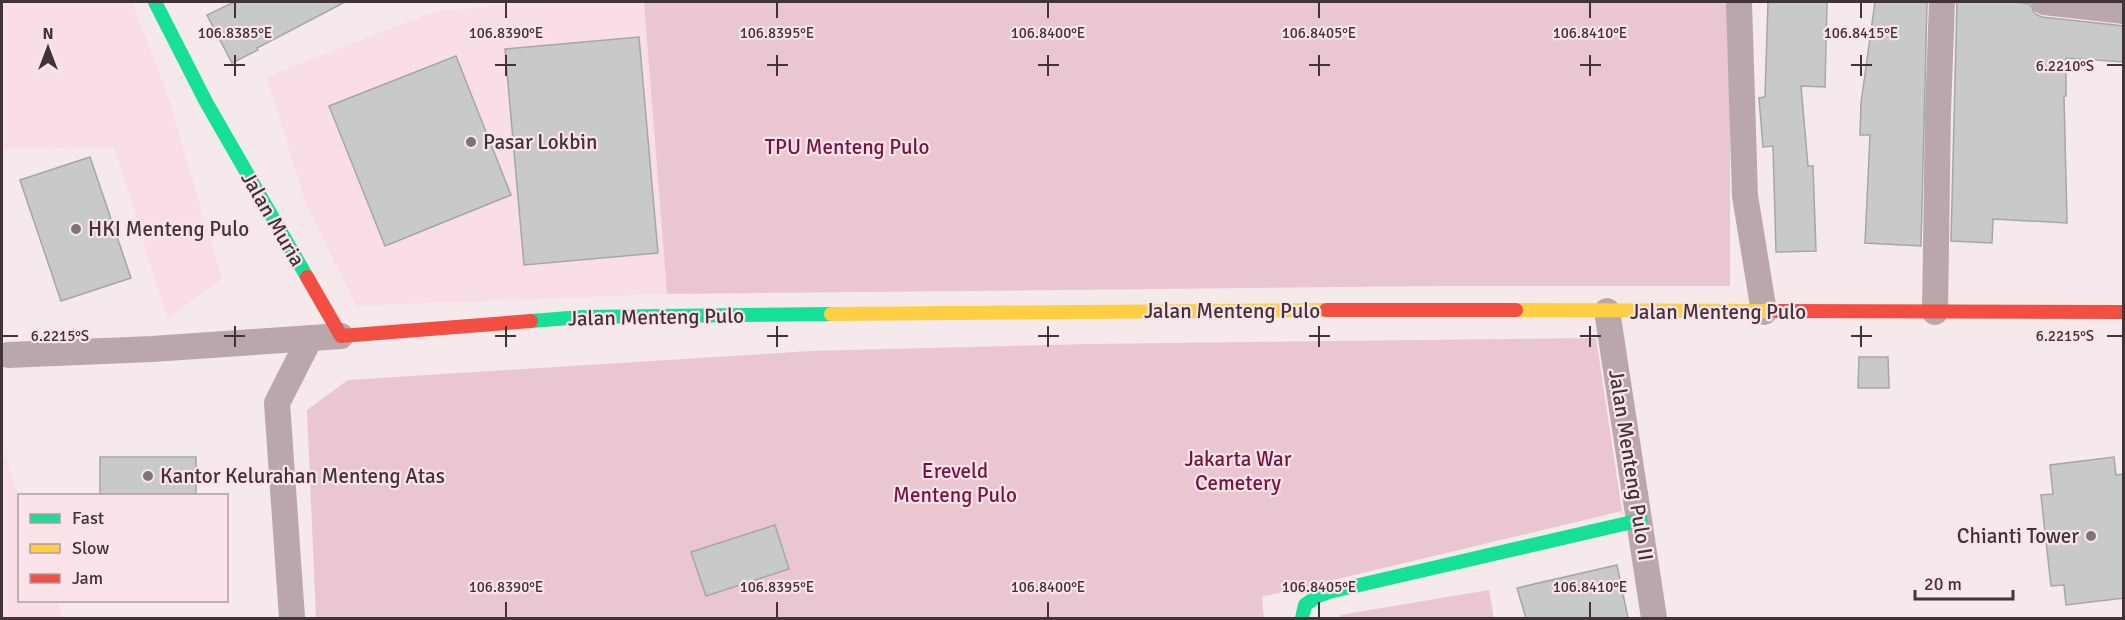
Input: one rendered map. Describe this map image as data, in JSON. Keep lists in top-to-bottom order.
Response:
{
  "streets": {
    "street": ["Jalan Muria", "Jalan Menteng Pulo", "Jalan Menteng Pulo II"]
  },
  "crossings": [
    ["Jalan Muria", "Jalan Menteng Pulo"],
    ["Jalan Menteng Pulo", "Jalan Menteng Pulo II"]
  ],
  "parks": ["TPU Menteng Pulo", "Jakarta War Cemetery", "Ereveld Menteng Pulo"],
  "places": [
    "Pasar Lokbin",
    "HKI Menteng Pulo",
    "Kantor Kelurahan Menteng Atas",
    "Chianti Tower"
  ],
  "legend": ["Fast", "Slow", "Jam"],
  "scale_bar": "20 m",
  "north": "top",
  "coordinates": [
    "106.8385°E",
    "106.8390°E",
    "106.8395°E",
    "106.8400°E",
    "106.8405°E",
    "106.8410°E",
    "106.8415°E",
    "6.2210°S",
    "6.2215°S"
  ]
}
